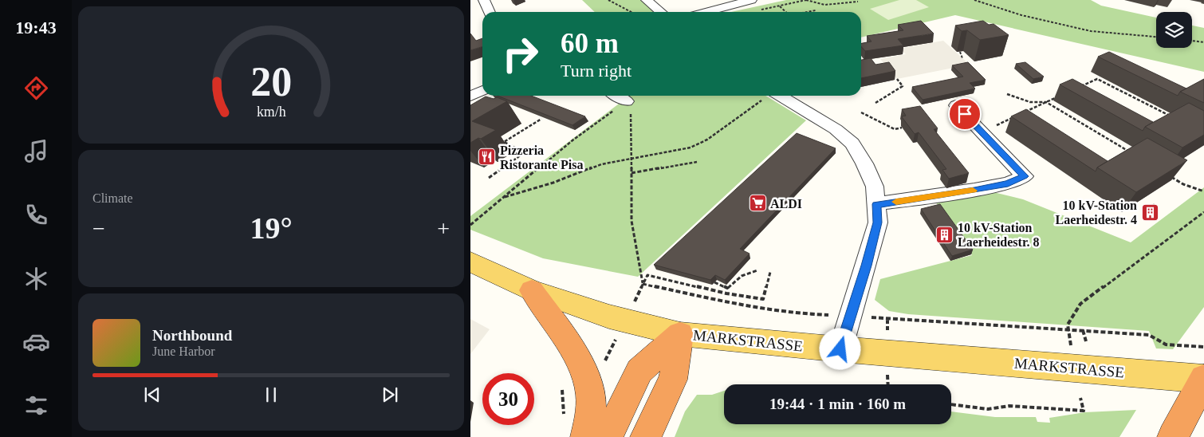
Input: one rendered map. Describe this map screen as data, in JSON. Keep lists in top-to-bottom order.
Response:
{
  "streets": {
    "main road": ["MARKSTRASSE"]
  },
  "places": {
    "restaurant": ["Pizzeria Ristorante Pisa"],
    "supermarket": ["ALDI"],
    "building": ["10 kV-Station Laerheidestr. 4", "10 kV-Station Laerheidestr. 8"]
  },
  "page": {
    "tabs": "19:43",
    "turn": ["60 m", "Turn right"],
    "tile": "Climate",
    "heat": ["−", "19°", "+"],
    "song": ["Northbound", "June Harbor"],
    "limit": "30",
    "trip": "19:44 · 1 min · 160 m",
    "gauge": ["20", "km/h"]
  }
}
